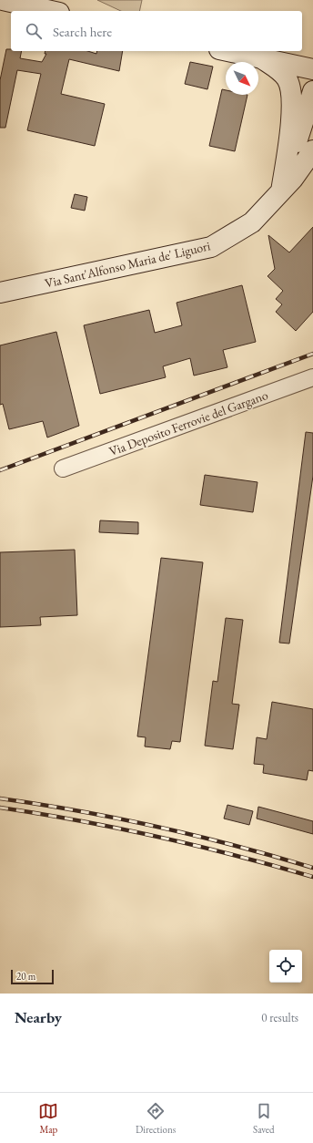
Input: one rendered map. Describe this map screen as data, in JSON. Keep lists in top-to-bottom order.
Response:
{
  "streets": {
    "main road": ["Via Sant'Alfonso Maria de' Liguori"],
    "street": ["Via Deposito Ferrovie del Gargano"]
  },
  "scale_bar": "20 m",
  "north": "bottom right",
  "page": {
    "search": "Search here",
    "scale": "20 m",
    "heading": ["Nearby", "0 results"],
    "nav": ["Map", "Directions", "Saved"]
  }
}
